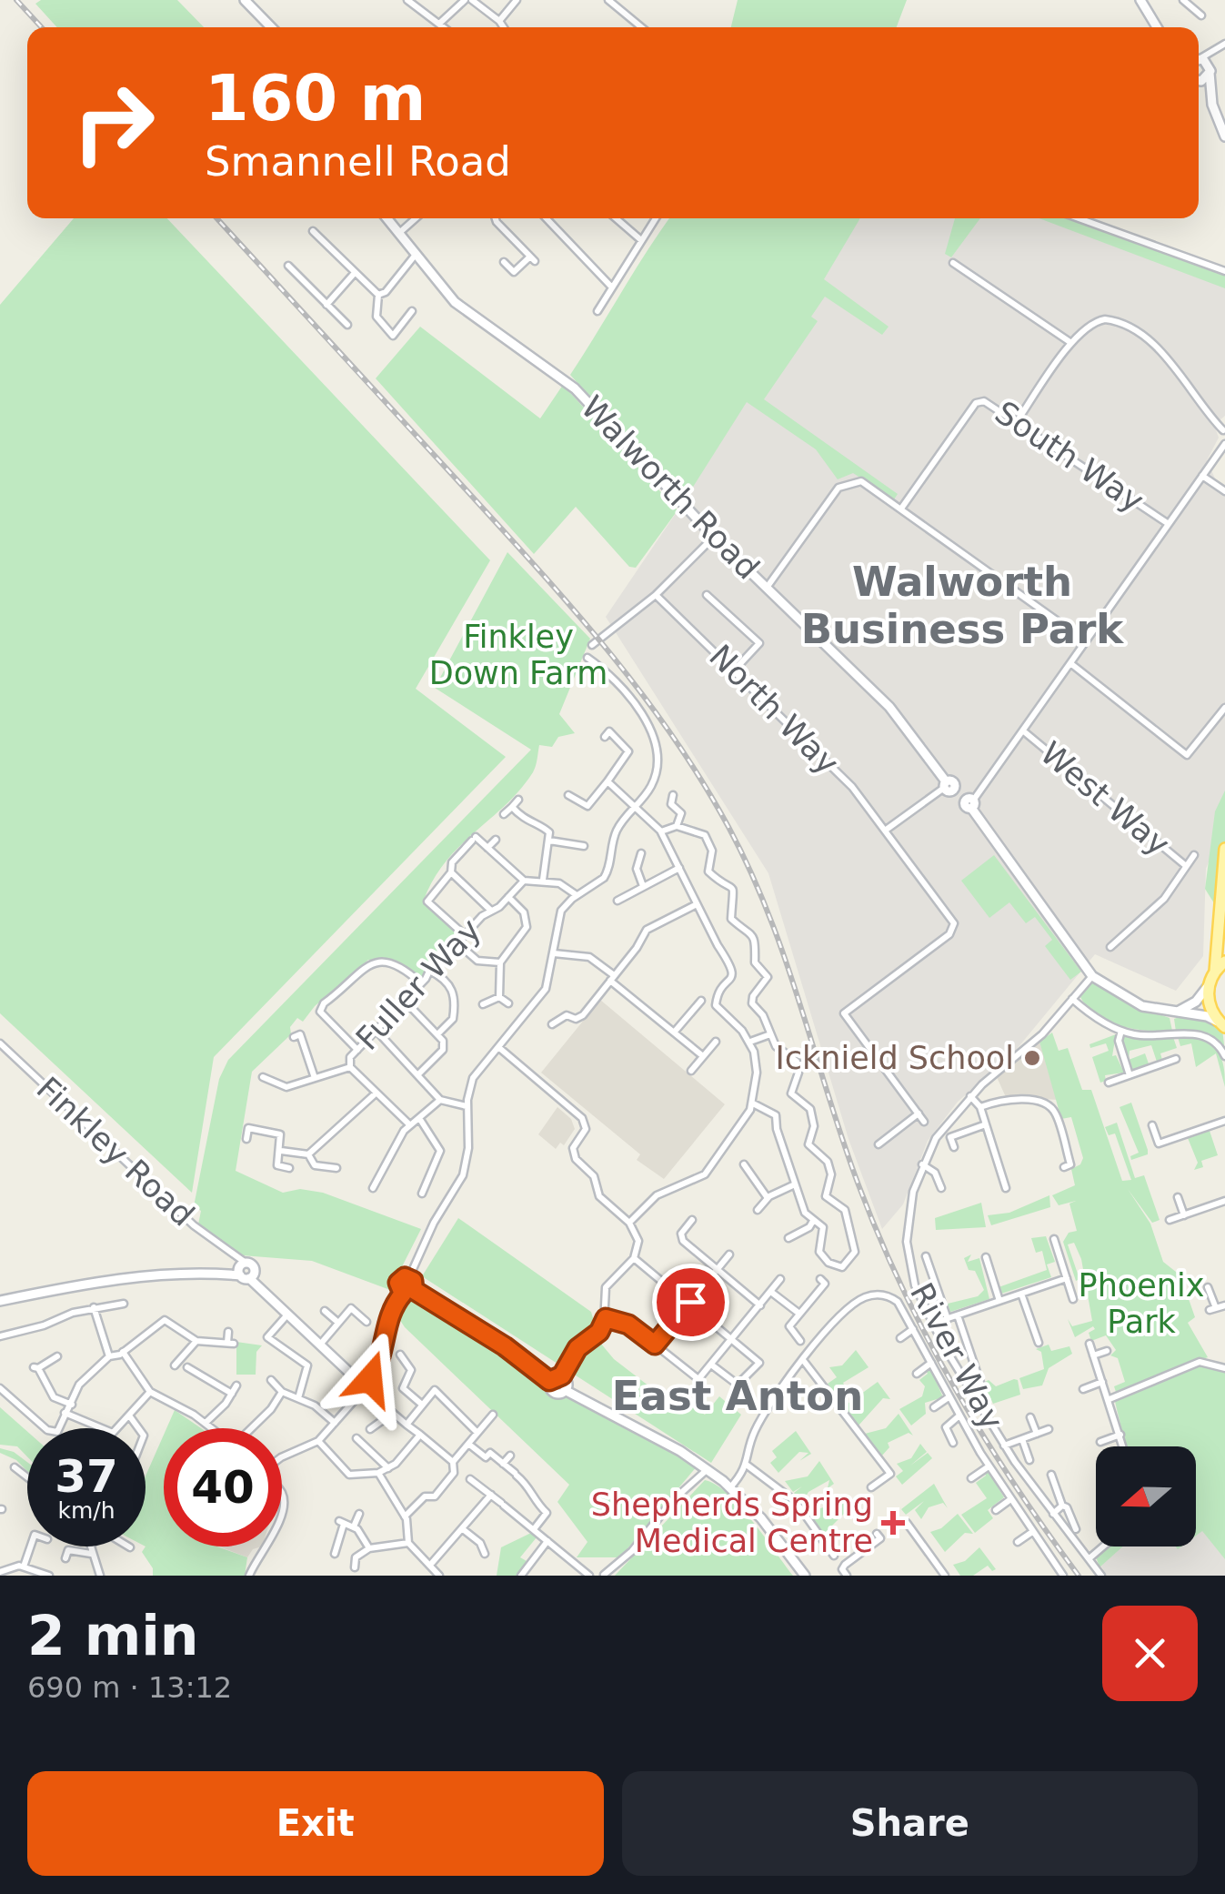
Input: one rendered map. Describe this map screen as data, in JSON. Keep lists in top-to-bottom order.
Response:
{
  "streets": {
    "street": [
      "South Way",
      "Walworth Road",
      "North Way",
      "West Way",
      "Fuller Way",
      "Finkley Road",
      "River Way"
    ]
  },
  "crossings": [
    ["South Way", "Walworth Road"],
    ["South Way", "West Way"],
    ["Walworth Road", "River Way"]
  ],
  "districts": ["Walworth Business Park", "East Anton"],
  "parks": ["Finkley Down Farm", "Phoenix Park"],
  "places": {
    "other": ["Icknield School"],
    "health": ["Shepherds Spring Medical Centre"]
  },
  "north": "left",
  "page": {
    "turn": ["160 m", "Smannell Road"],
    "speed": "37 km/h",
    "limit": "40",
    "heading": ["2 min", "690 m · 13:12"],
    "buttons": ["Exit", "Share"]
  }
}
